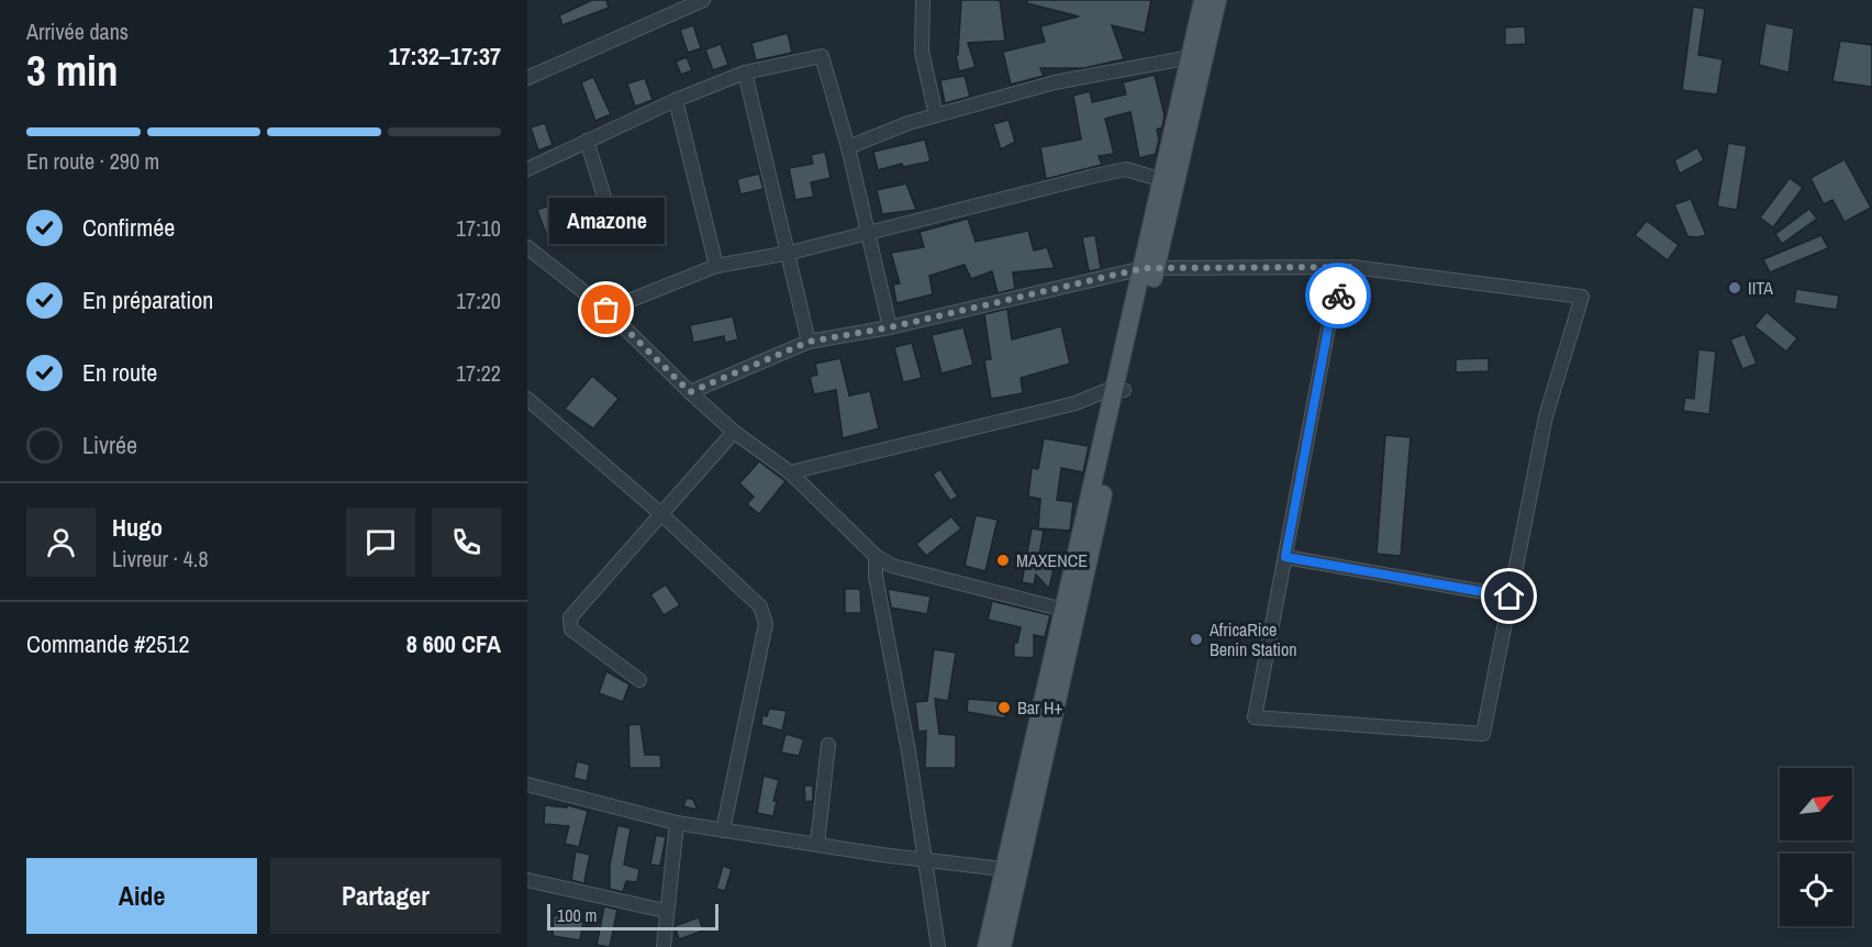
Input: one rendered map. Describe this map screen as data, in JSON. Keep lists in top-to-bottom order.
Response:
{
  "places": [
    "IITA",
    "Amazone",
    "MAXENCE",
    "AfricaRice Benin Station",
    "Bar H+"
  ],
  "scale_bar": "100 m",
  "north": "top right",
  "page": {
    "heading": ["3 min", "Arrivée dans", "17:32–17:37"],
    "panel": [
      "Hugo",
      "Livreur · 4.8",
      "Commande #2512",
      "8 600 CFA"
    ],
    "bar": "En route · 290 m",
    "list": [
      ["Confirmée", "17:10"],
      ["En préparation", "17:20"],
      ["En route", "17:22"],
      "Livrée"
    ],
    "bubble": "Amazone",
    "buttons": ["Aide", "Partager"],
    "scale": "100 m"
  }
}
